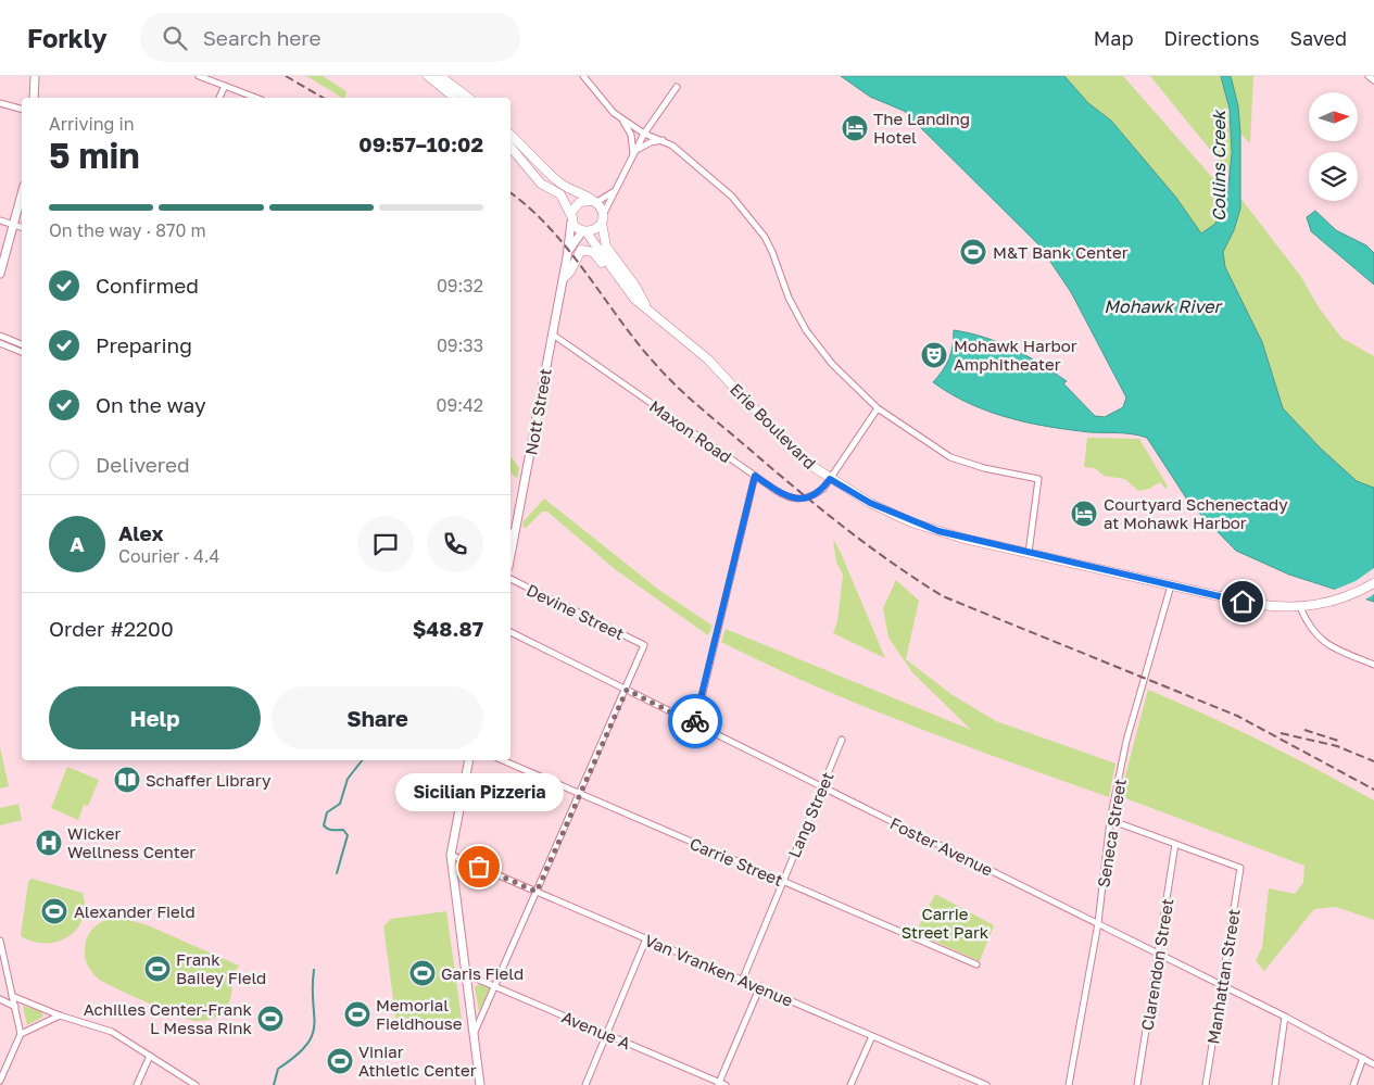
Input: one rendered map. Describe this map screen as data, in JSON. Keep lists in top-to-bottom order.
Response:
{
  "streets": {
    "highway": ["Erie Boulevard"],
    "main road": ["Nott Street"],
    "street": [
      "Maxon Road",
      "Devine Street",
      "Lang Street",
      "Seneca Street",
      "Foster Avenue",
      "Carrie Street",
      "Clarendon Street",
      "Van Vranken Avenue",
      "Manhattan Street",
      "Avenue A"
    ]
  },
  "crossings": [
    ["Nott Street", "Erie Boulevard"],
    ["Nott Street", "Maxon Road"],
    ["Erie Boulevard", "Maxon Road"],
    ["Erie Boulevard", "Seneca Street"],
    ["Devine Street", "Foster Avenue"],
    ["Lang Street", "Foster Avenue"],
    ["Lang Street", "Carrie Street"],
    ["Lang Street", "Van Vranken Avenue"],
    ["Seneca Street", "Foster Avenue"],
    ["Foster Avenue", "Clarendon Street"],
    ["Foster Avenue", "Manhattan Street"],
    ["Clarendon Street", "Manhattan Street"]
  ],
  "water": ["Collins Creek", "Mohawk River"],
  "parks": ["Carrie Street Park"],
  "places": {
    "hotel": ["The Landing Hotel", "Courtyard Schenectady at Mohawk Harbor"],
    "sports": [
      "M&T Bank Center",
      "Alexander Field",
      "Frank Bailey Field",
      "Garis Field",
      "Memorial Fieldhouse",
      "Achilles Center-Frank L Messa Rink",
      "Viniar Athletic Center"
    ],
    "theatre": ["Mohawk Harbor Amphitheater"],
    "library": ["Schaffer Library"],
    "hospital": ["Wicker Wellness Center"],
    "other": ["Sicilian Pizzeria"]
  },
  "north": "right",
  "page": {
    "header": "Forkly",
    "search": "Search here",
    "nav": ["Map", "Directions", "Saved"],
    "heading": ["5 min", "Arriving in", "09:57–10:02"],
    "panel": [
      "Alex",
      "Courier · 4.4",
      "Order #2200",
      "$48.87"
    ],
    "bar": "On the way · 870 m",
    "list": [
      ["Confirmed", "09:32"],
      ["Preparing", "09:33"],
      ["On the way", "09:42"],
      "Delivered"
    ],
    "round": "A",
    "buttons": ["Help", "Share"],
    "bubble": "Sicilian Pizzeria"
  }
}
